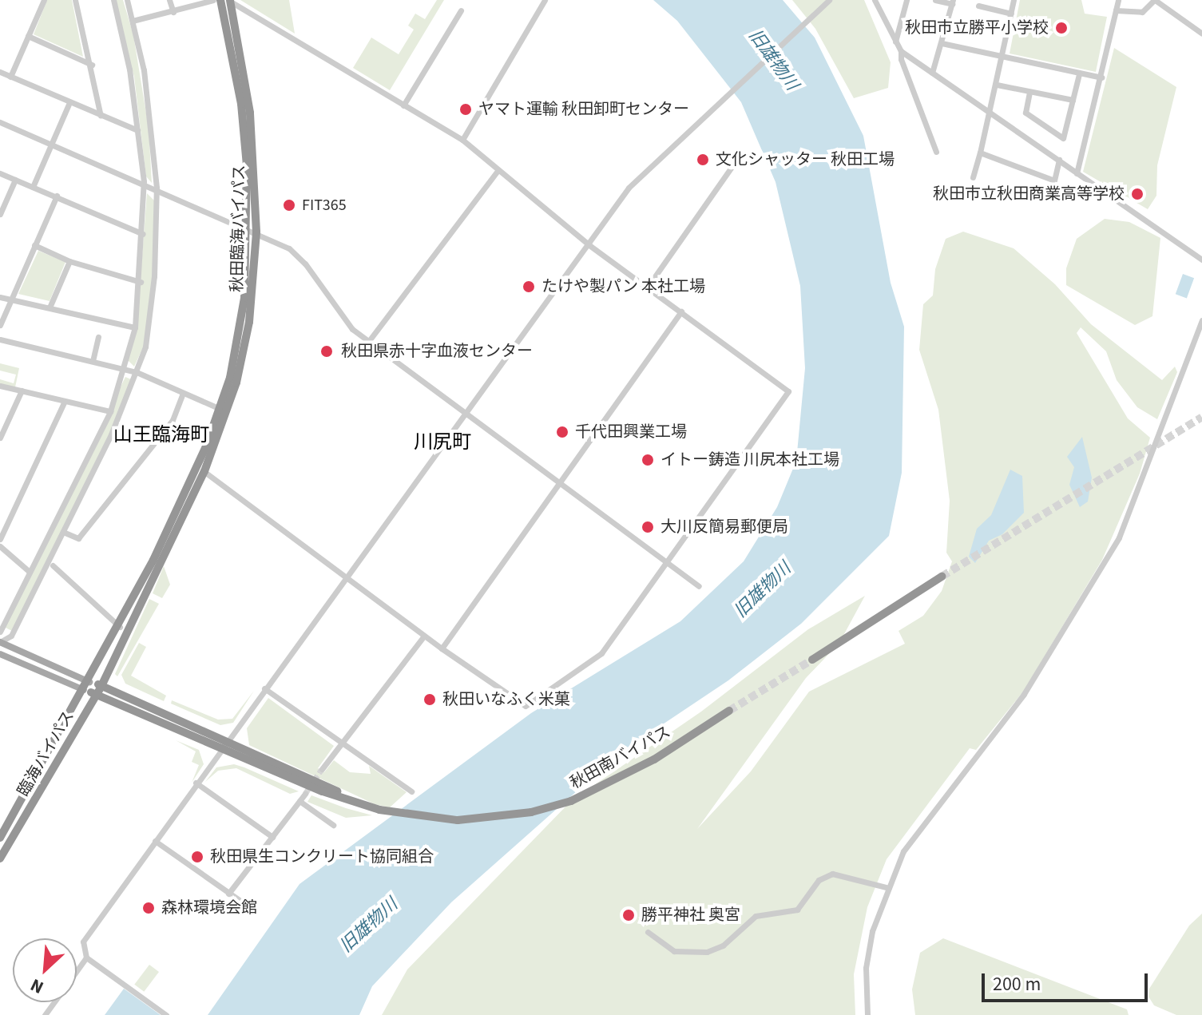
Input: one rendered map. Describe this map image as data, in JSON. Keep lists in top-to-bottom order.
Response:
{
  "streets": {
    "highway": ["秋田臨海バイパス", "臨海バイパス", "秋田南バイパス"]
  },
  "crossings": [
    ["秋田臨海バイパス", "臨海バイパス"],
    ["秋田臨海バイパス", "秋田南バイパス"],
    ["臨海バイパス", "秋田南バイパス"]
  ],
  "districts": ["山王臨海町", "川尻町"],
  "water": ["旧雄物川"],
  "places": [
    "秋田市立勝平小学校",
    "ヤマト運輸 秋田卸町センター",
    "文化シャッター 秋田工場",
    "秋田市立秋田商業高等学校",
    "FIT365",
    "たけや製パン 本社工場",
    "秋田県赤十字血液センター",
    "千代田興業工場",
    "イトー鋳造 川尻本社工場",
    "大川反簡易郵便局",
    "秋田いなふく米菓",
    "秋田県生コンクリート協同組合",
    "森林環境会館",
    "勝平神社 奥宮"
  ],
  "scale_bar": "200 m",
  "north": "bottom left"
}
